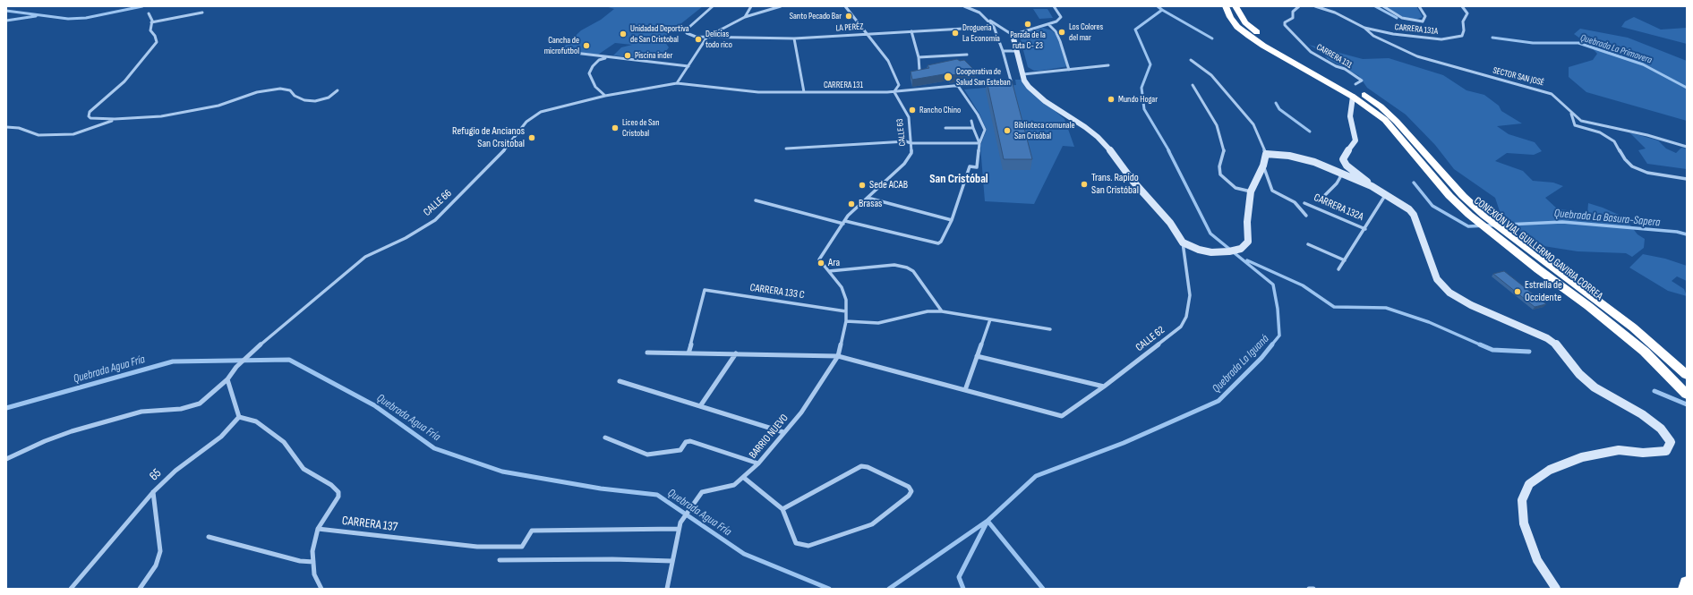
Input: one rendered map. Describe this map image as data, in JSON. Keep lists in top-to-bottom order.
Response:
{
  "streets": {
    "highway": ["CONEXIÓN VIAL GUILLERMO GAVIRIA CORREA"],
    "street": [
      "LA PERÉZ",
      "CARRERA 131A",
      "CARRERA 131",
      "SECTOR SAN JOSÉ",
      "CALLE 63",
      "CALLE 66",
      "CARRERA 132A",
      "CARRERA 133 C",
      "CALLE 62",
      "BARRIO NUEVO",
      "65",
      "CARRERA 137"
    ]
  },
  "crossings": [
    ["CARRERA 131A", "SECTOR SAN JOSÉ"],
    ["CARRERA 131", "CALLE 63"],
    ["CARRERA 131", "CALLE 66"],
    ["CALLE 63", "BARRIO NUEVO"],
    ["CARRERA 133 C", "BARRIO NUEVO"],
    ["BARRIO NUEVO", "CARRERA 137"]
  ],
  "districts": ["San Cristóbal"],
  "water": [
    "Quebrada La Primavera",
    "Quebrada La Basura-Sapera",
    "Quebrada La Iguaná",
    "Quebrada Agua Fría"
  ],
  "places": [
    "Santo Pecado Bar",
    "Parada de la ruta C- 23",
    "Los Colores del mar",
    "Droguería La Economía",
    "Unidadad Deportiva de San Cristobal",
    "Delicias todo rico",
    "Cancha de microfutbol",
    "Piscina inder",
    "Cooperativa de Salud San Esteban",
    "Mundo Hogar",
    "Rancho Chino",
    "Liceo de San Cristobal",
    "Biblioteca comunale San Crisóbal",
    "Refugio de Ancianos San Crsitobal",
    "Trans. Rapido San Cristóbal",
    "Sede ACAB",
    "Brasas",
    "Ara",
    "Estrella de Occidente"
  ]
}
